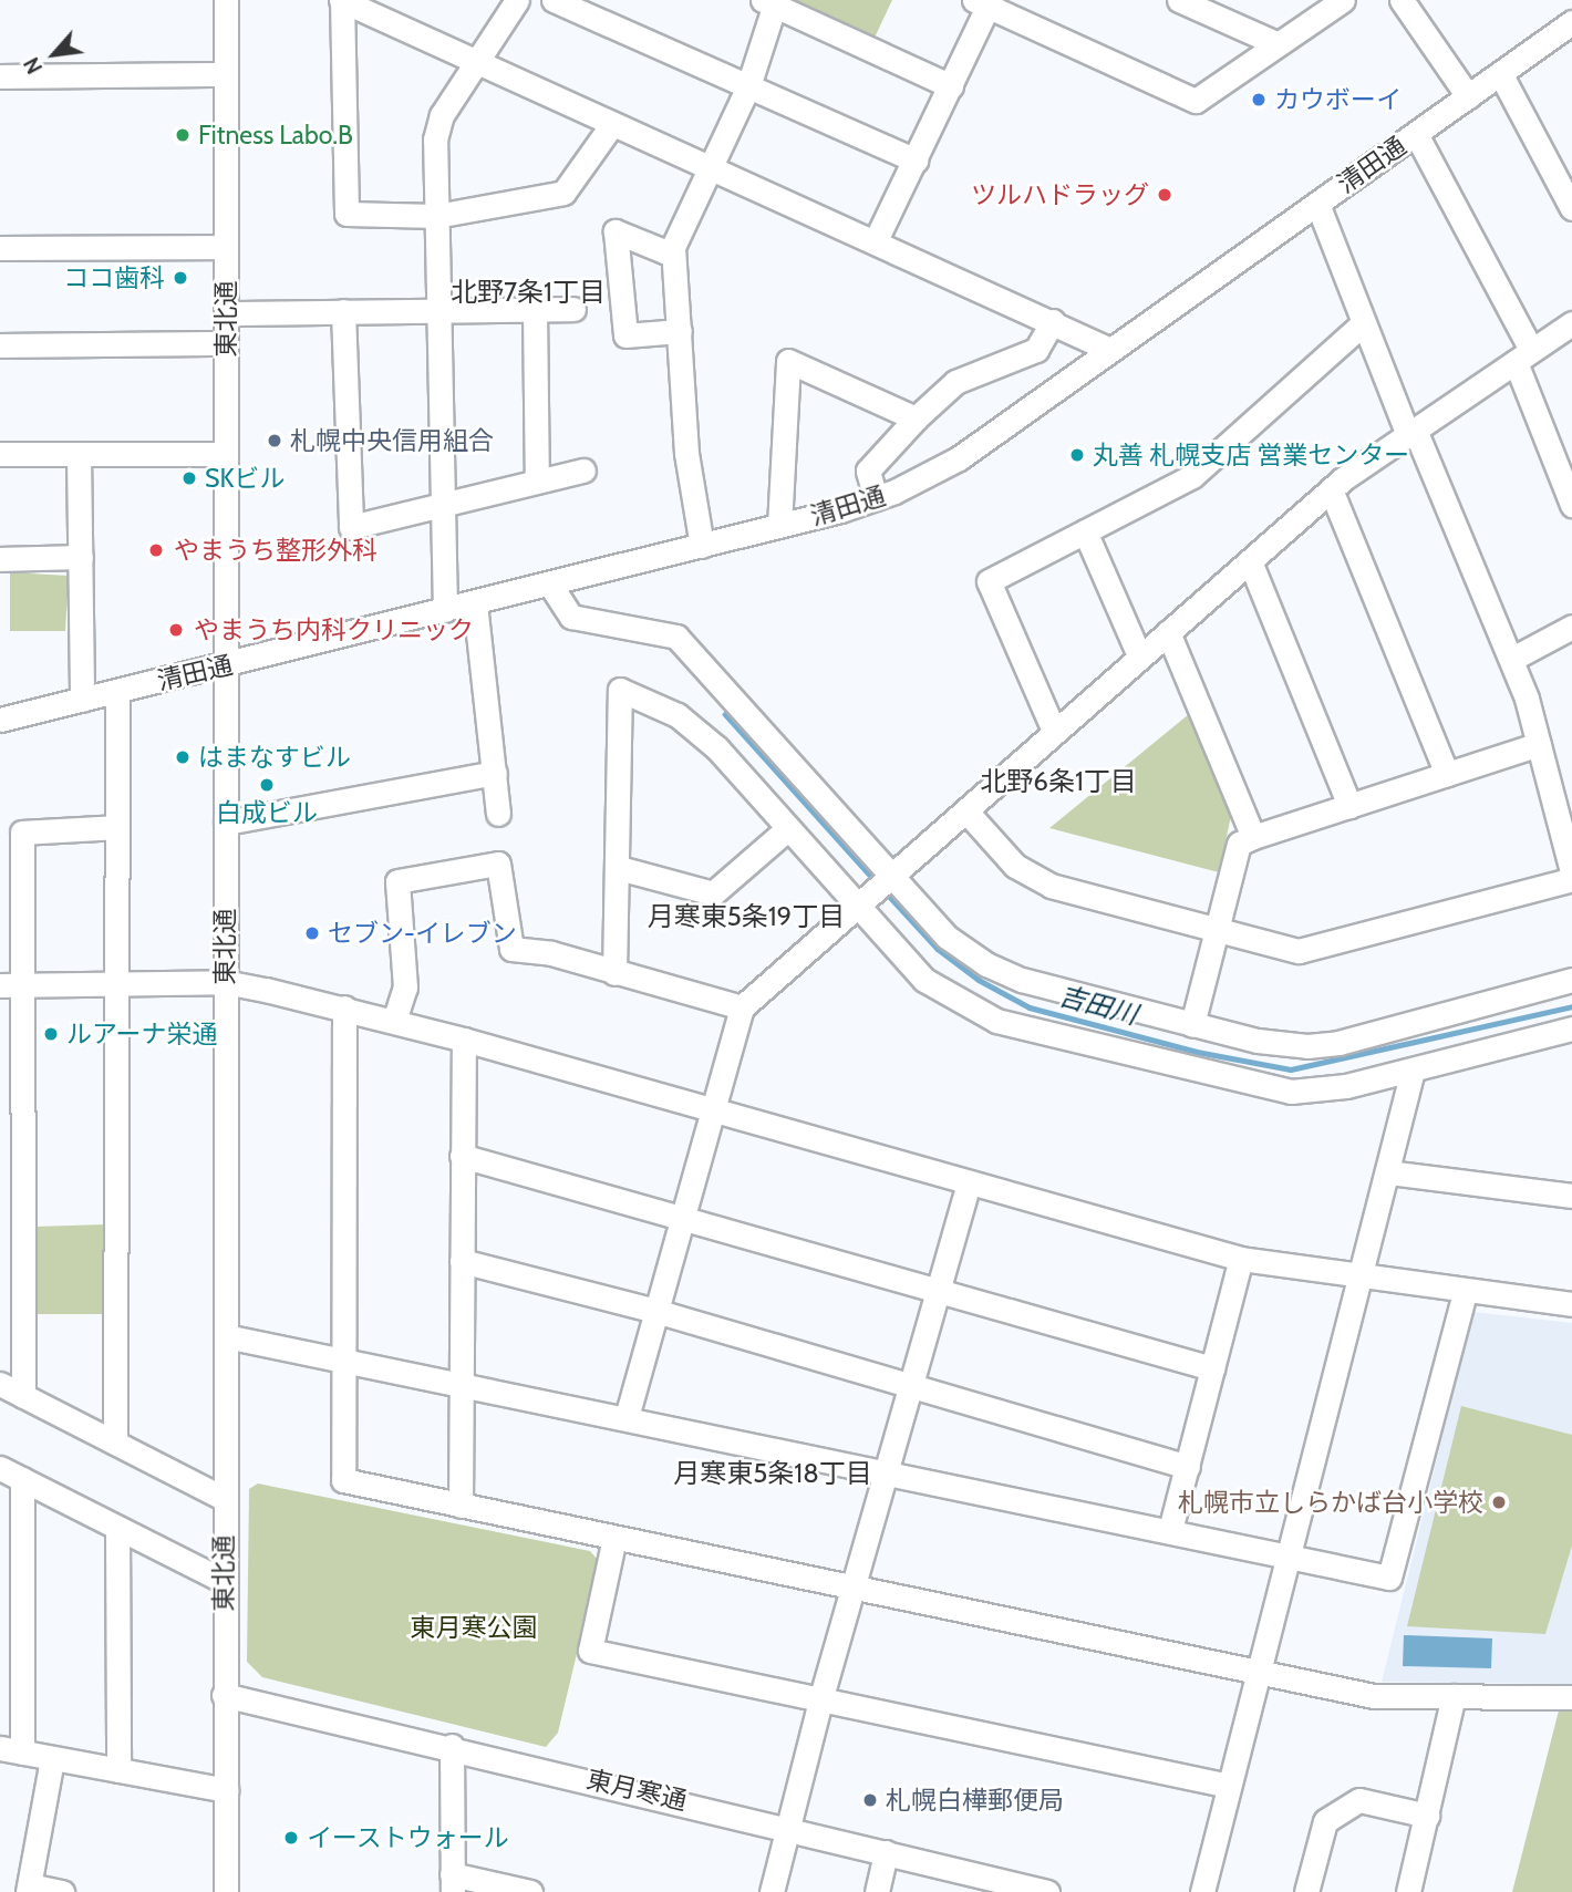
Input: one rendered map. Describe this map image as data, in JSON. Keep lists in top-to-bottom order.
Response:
{
  "streets": {
    "street": ["清田通", "東北通", "東月寒通"]
  },
  "crossings": [
    ["清田通", "東北通"],
    ["東北通", "東月寒通"]
  ],
  "districts": [
    "北野7条1丁目",
    "北野6条1丁目",
    "月寒東5条19丁目",
    "月寒東5条18丁目"
  ],
  "water": ["吉田川"],
  "parks": ["東月寒公園"],
  "places": [
    "カウボーイ",
    "Fitness Labo.B",
    "ツルハドラッグ",
    "ココ歯科",
    "札幌中央信用組合",
    "丸善 札幌支店 営業センター",
    "SKビル",
    "やまうち整形外科",
    "やまうち内科クリニック",
    "はまなすビル",
    "白成ビル",
    "セブン-イレブン",
    "ルアーナ栄通",
    "札幌市立しらかば台小学校",
    "札幌白樺郵便局",
    "イーストウォール"
  ],
  "north": "bottom left"
}
